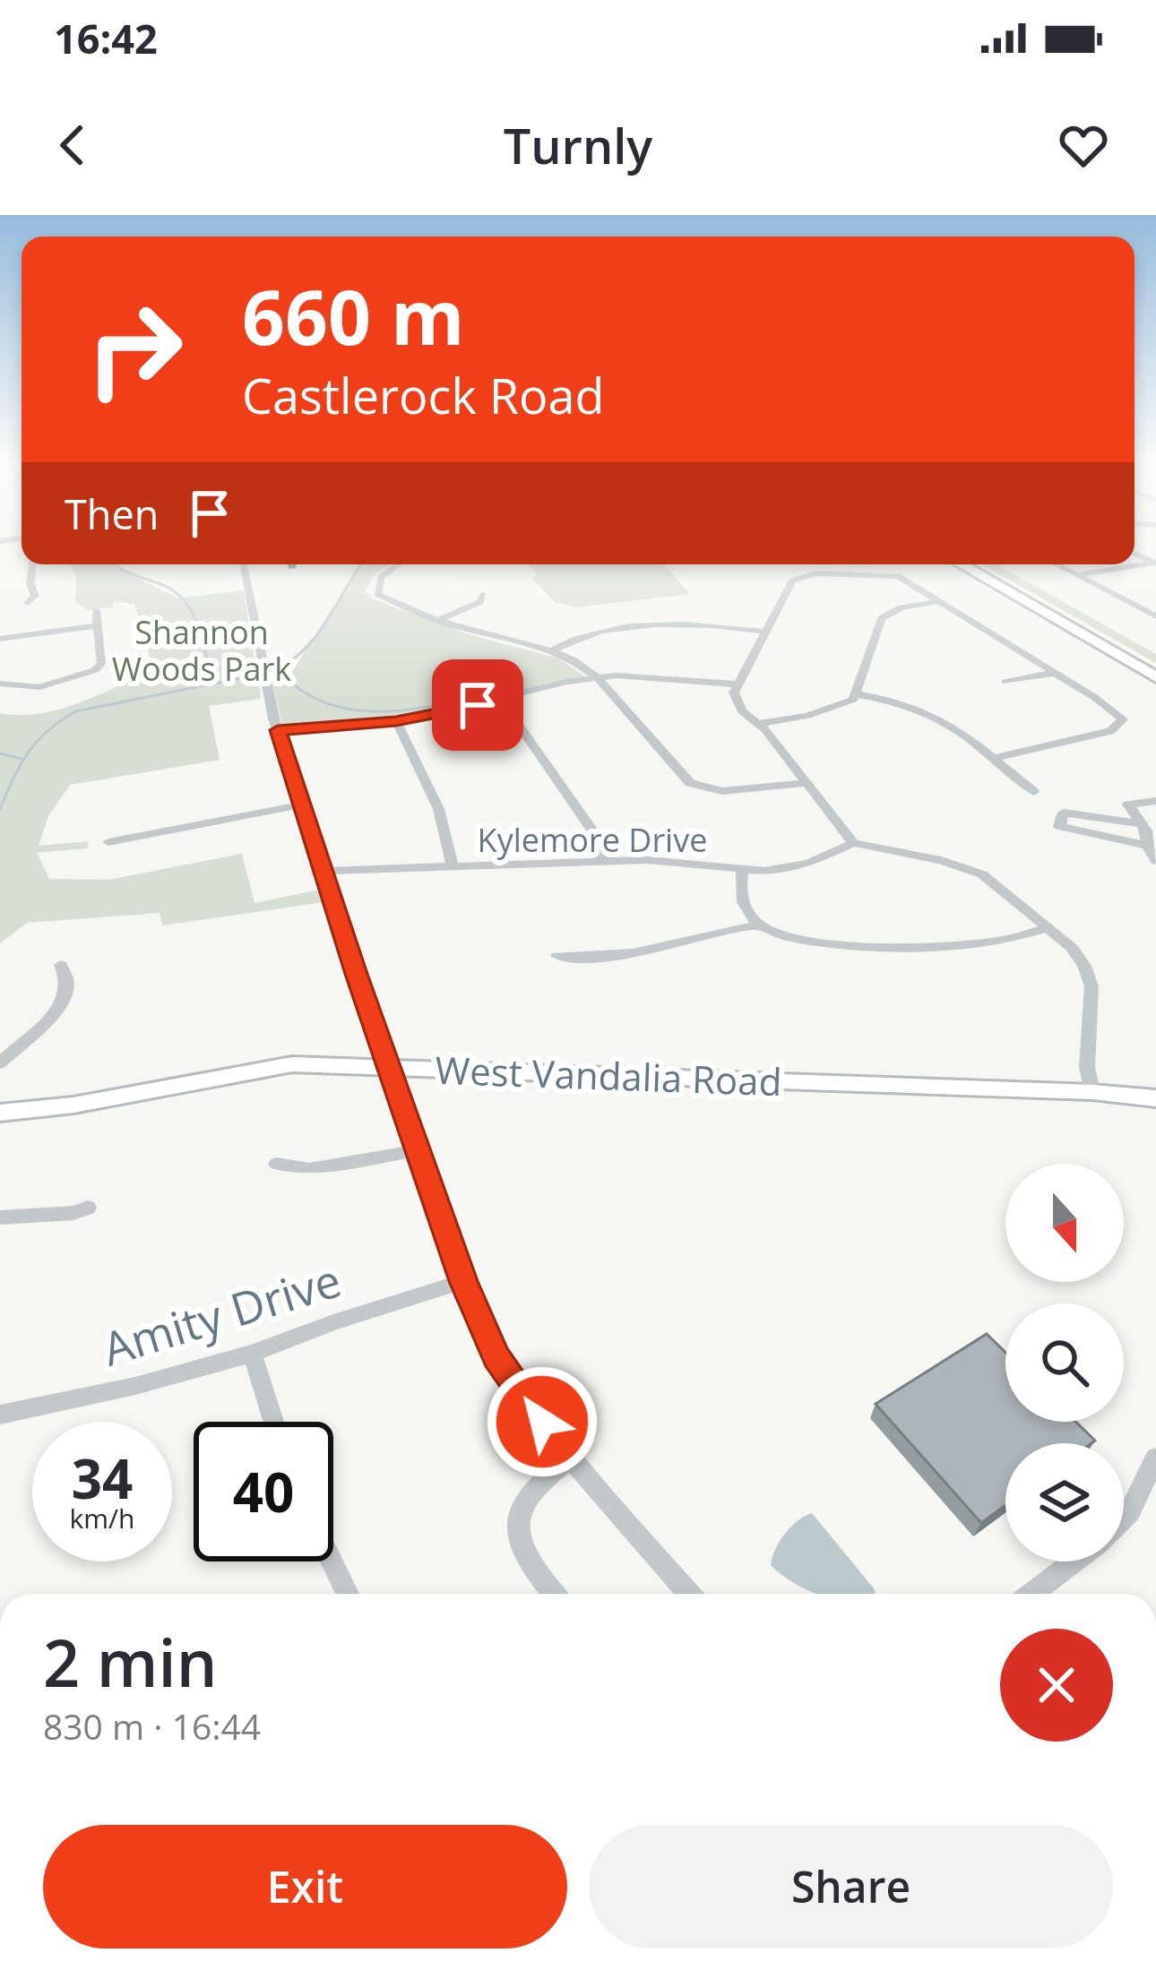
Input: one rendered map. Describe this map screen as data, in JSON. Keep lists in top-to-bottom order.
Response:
{
  "streets": {
    "main road": ["West Vandalia Road"],
    "street": ["Kylemore Drive", "Amity Drive"]
  },
  "parks": ["Shannon Woods Park"],
  "north": "bottom",
  "page": {
    "status": "16:42",
    "header": "Turnly",
    "turn": ["660 m", "Castlerock Road"],
    "then": "Then",
    "speed": "34 km/h",
    "limit": "40",
    "heading": ["2 min", "830 m · 16:44"],
    "buttons": ["Exit", "Share"]
  }
}
